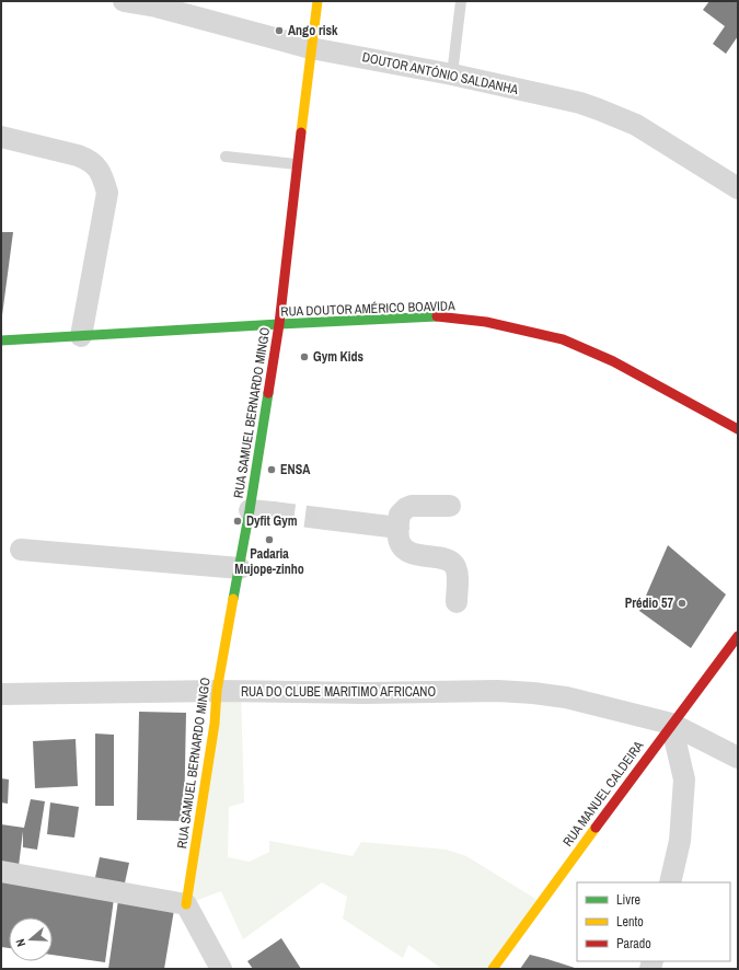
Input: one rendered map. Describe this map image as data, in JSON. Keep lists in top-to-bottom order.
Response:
{
  "streets": {
    "street": [
      "DOUTOR ANTÓNIO SALDANHA",
      "RUA DOUTOR AMÉRICO BOAVIDA",
      "RUA SAMUEL BERNARDO MINGO",
      "RUA DO CLUBE MARITIMO AFRICANO",
      "RUA MANUEL CALDEIRA"
    ]
  },
  "crossings": [
    ["DOUTOR ANTÓNIO SALDANHA", "RUA SAMUEL BERNARDO MINGO"],
    ["RUA DOUTOR AMÉRICO BOAVIDA", "RUA SAMUEL BERNARDO MINGO"],
    ["RUA SAMUEL BERNARDO MINGO", "RUA DO CLUBE MARITIMO AFRICANO"],
    ["RUA DO CLUBE MARITIMO AFRICANO", "RUA MANUEL CALDEIRA"]
  ],
  "places": [
    "Ango risk",
    "Gym Kids",
    "ENSA",
    "Dyfit Gym",
    "Padaria Mujope-zinho",
    "Prédio 57"
  ],
  "legend": ["Livre", "Lento", "Parado"],
  "north": "left"
}
